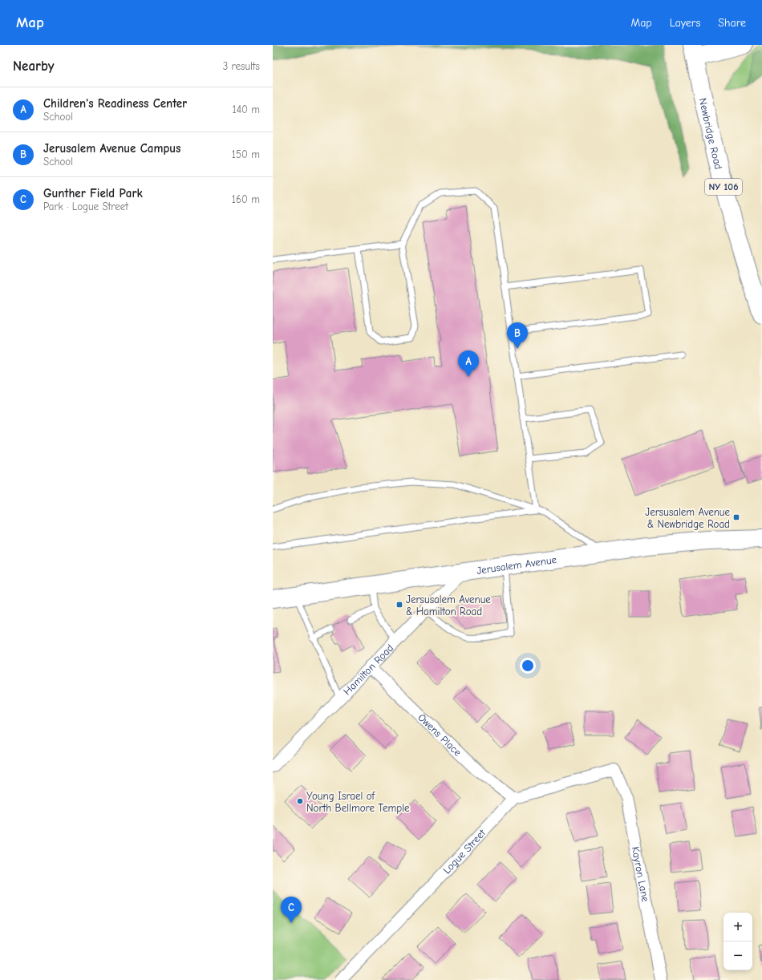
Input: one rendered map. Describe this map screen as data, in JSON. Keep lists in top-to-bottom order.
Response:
{
  "streets": {
    "main road": ["Newbridge Road", "NY 106", "Jerusalem Avenue"],
    "street": [
      "Hamilton Road",
      "Owens Place",
      "Logue Street",
      "Kayron Lane"
    ]
  },
  "crossings": [
    ["Jerusalem Avenue", "Hamilton Road"],
    ["Hamilton Road", "Owens Place"],
    ["Owens Place", "Logue Street"],
    ["Owens Place", "Kayron Lane"],
    ["Logue Street", "Kayron Lane"]
  ],
  "places": {
    "transit": ["Jersusalem Avenue & Newbridge Road", "Jersusalem Avenue & Hamilton Road"],
    "other": ["Young Israel of North Bellmore Temple"]
  },
  "page": {
    "header": "Map",
    "nav": ["Map", "Layers", "Share"],
    "heading": ["Nearby", "3 results"],
    "list": [
      {
        "mark": "A",
        "name": "Children's Readiness Center",
        "note": "School",
        "value": "140 m"
      },
      {
        "mark": "B",
        "name": "Jerusalem Avenue Campus",
        "note": "School",
        "value": "150 m"
      },
      {
        "mark": "C",
        "name": "Gunther Field Park",
        "note": "Park · Logue Street",
        "value": "160 m"
      }
    ],
    "pins": ["B", "A", "C"],
    "map_buttons": ["+", "−"]
  }
}
